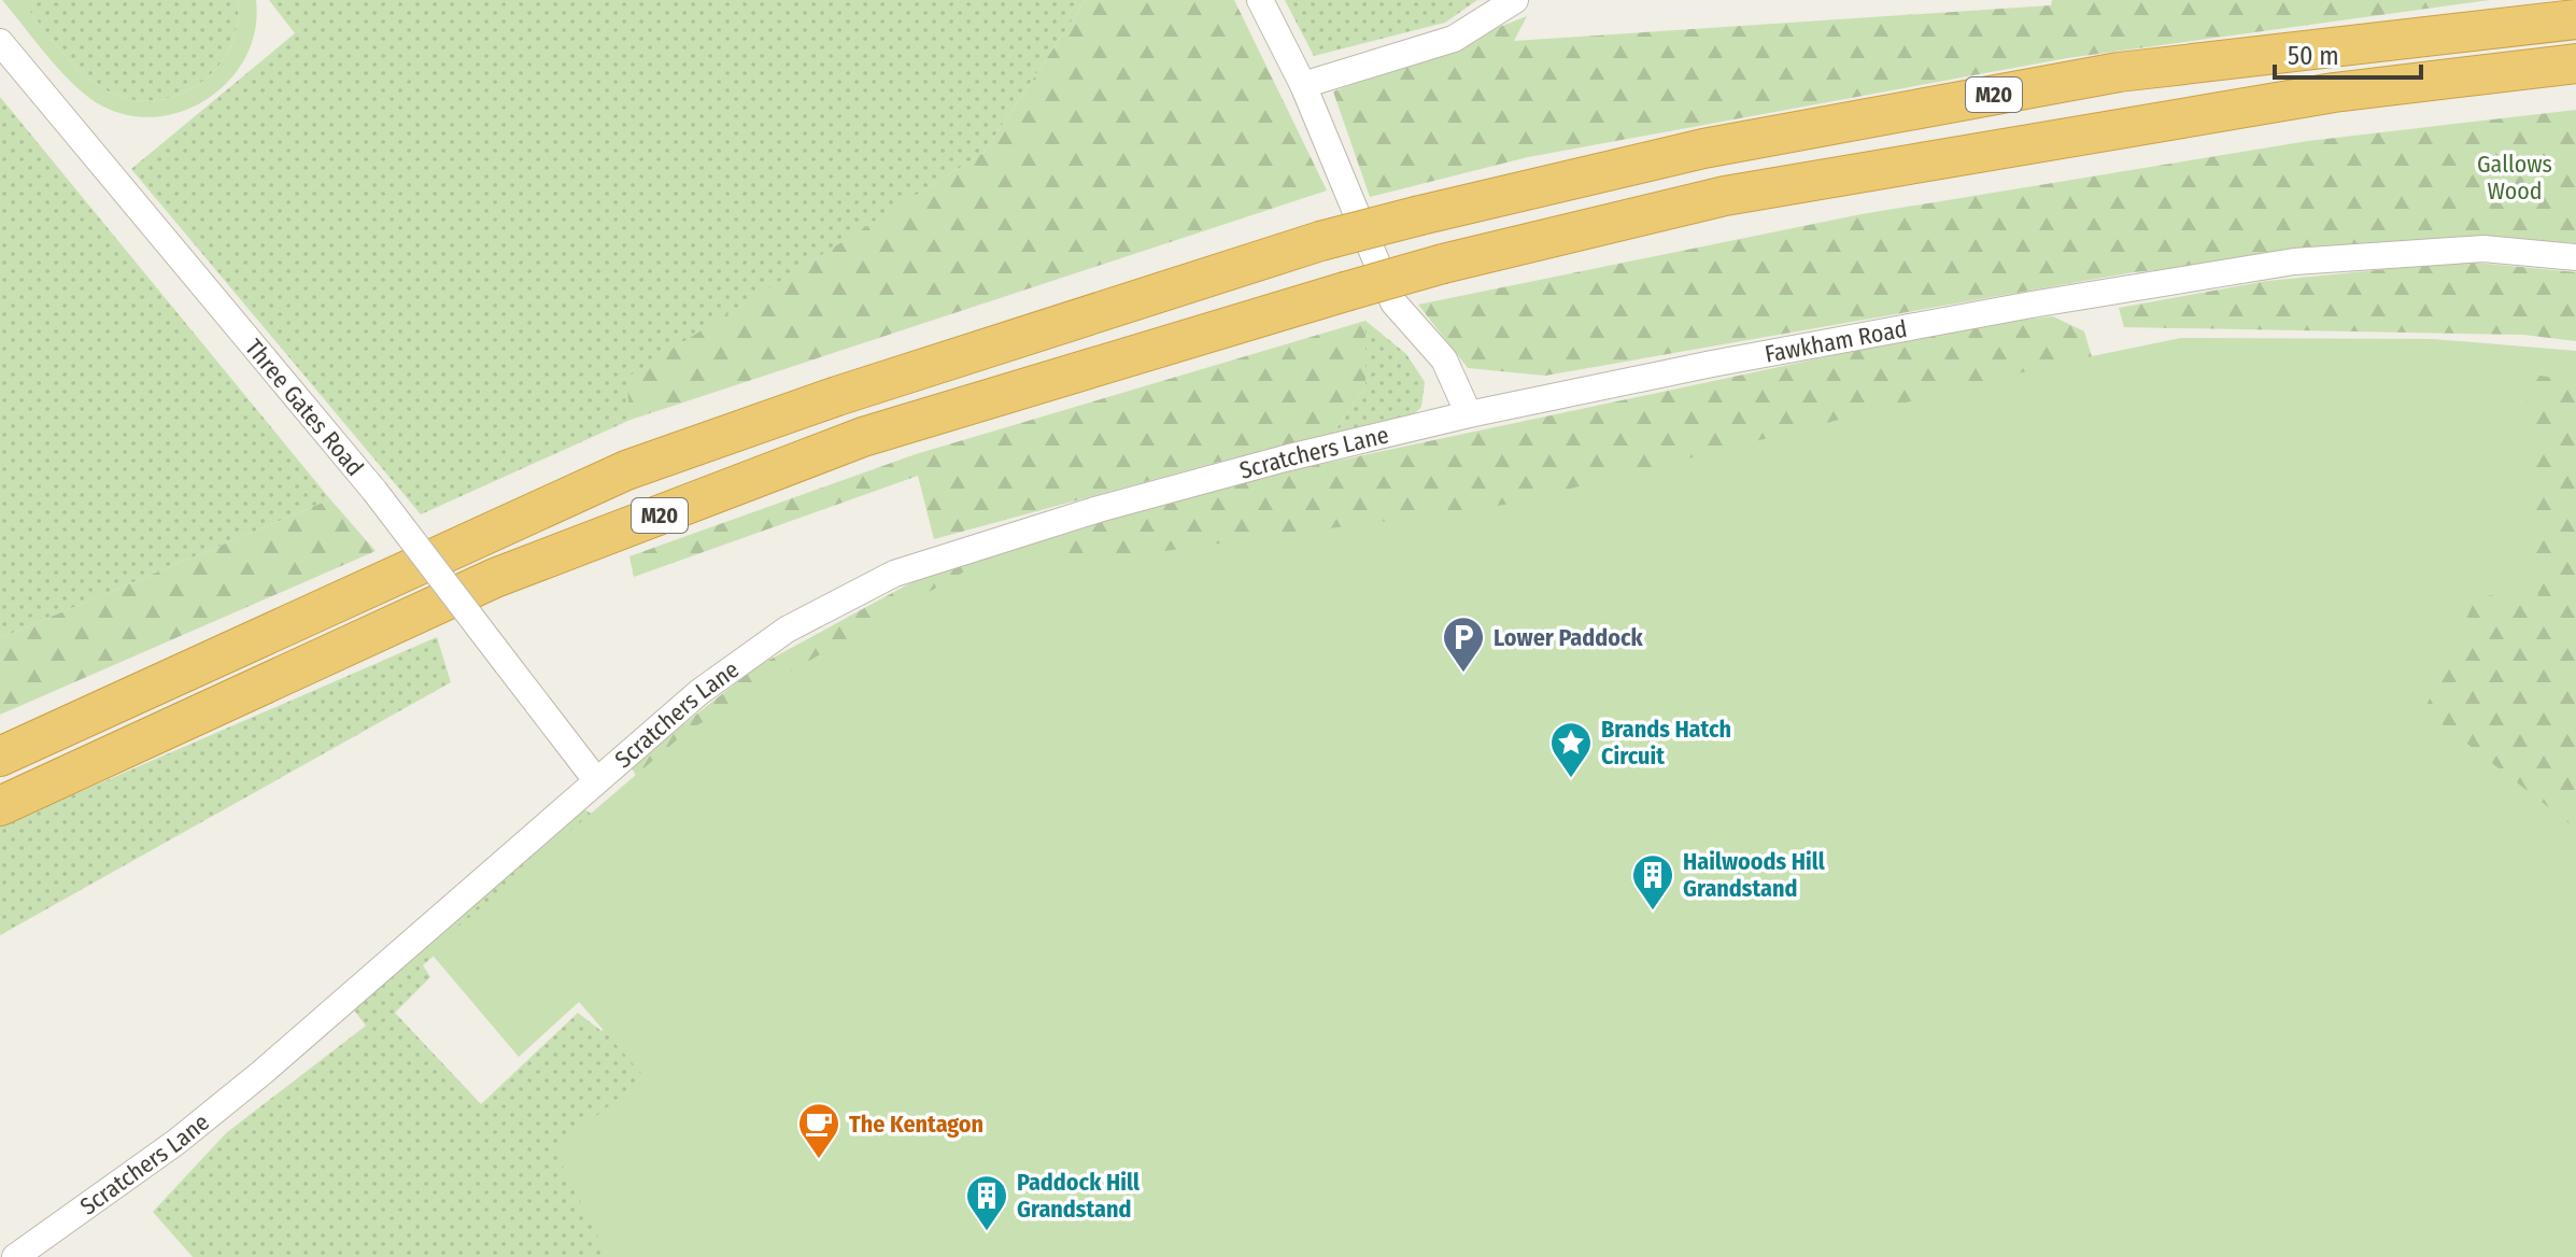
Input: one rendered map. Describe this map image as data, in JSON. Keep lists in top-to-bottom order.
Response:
{
  "streets": {
    "highway": ["M20"],
    "street": ["Fawkham Road", "Three Gates Road", "Scratchers Lane"]
  },
  "crossings": [
    ["Fawkham Road", "Scratchers Lane"],
    ["Three Gates Road", "Scratchers Lane"]
  ],
  "parks": ["Gallows Wood"],
  "places": {
    "parking": ["Lower Paddock"],
    "place": ["Brands Hatch Circuit"],
    "building": ["Hailwoods Hill Grandstand", "Paddock Hill Grandstand"],
    "cafe": ["The Kentagon"]
  },
  "scale_bar": "50 m"
}
